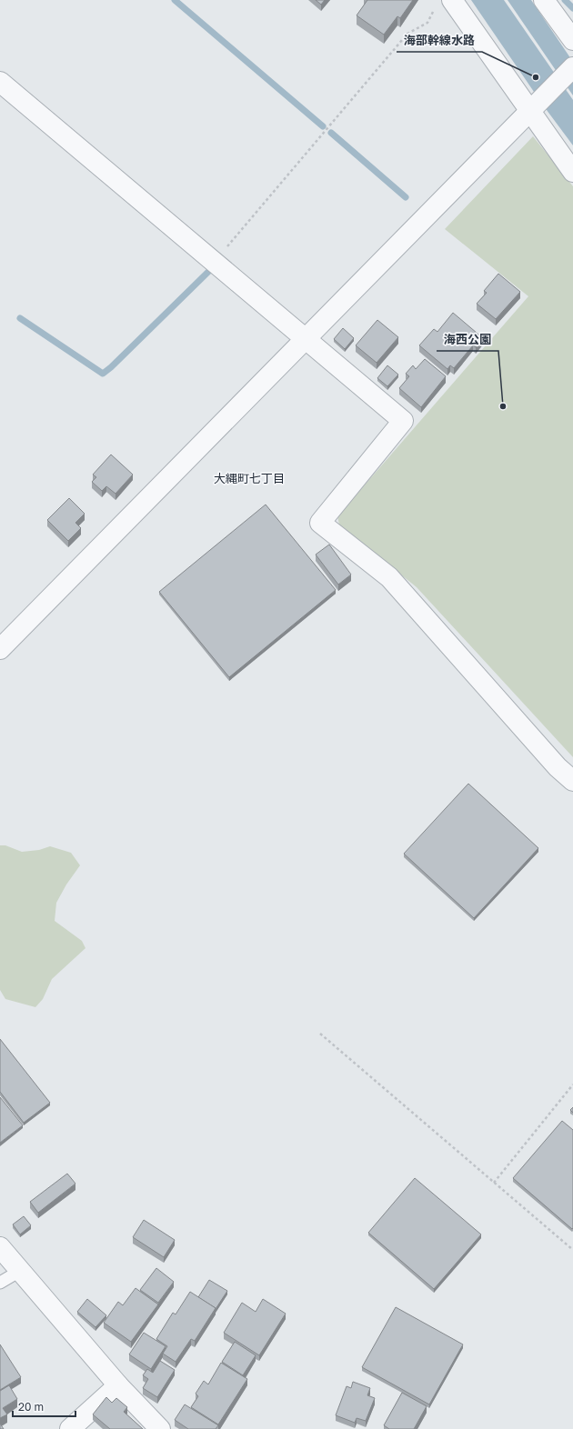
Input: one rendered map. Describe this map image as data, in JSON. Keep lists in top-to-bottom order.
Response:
{
  "districts": ["大縄町七丁目"],
  "places": ["海部幹線水路", "海西公園"],
  "scale_bar": "20 m"
}
